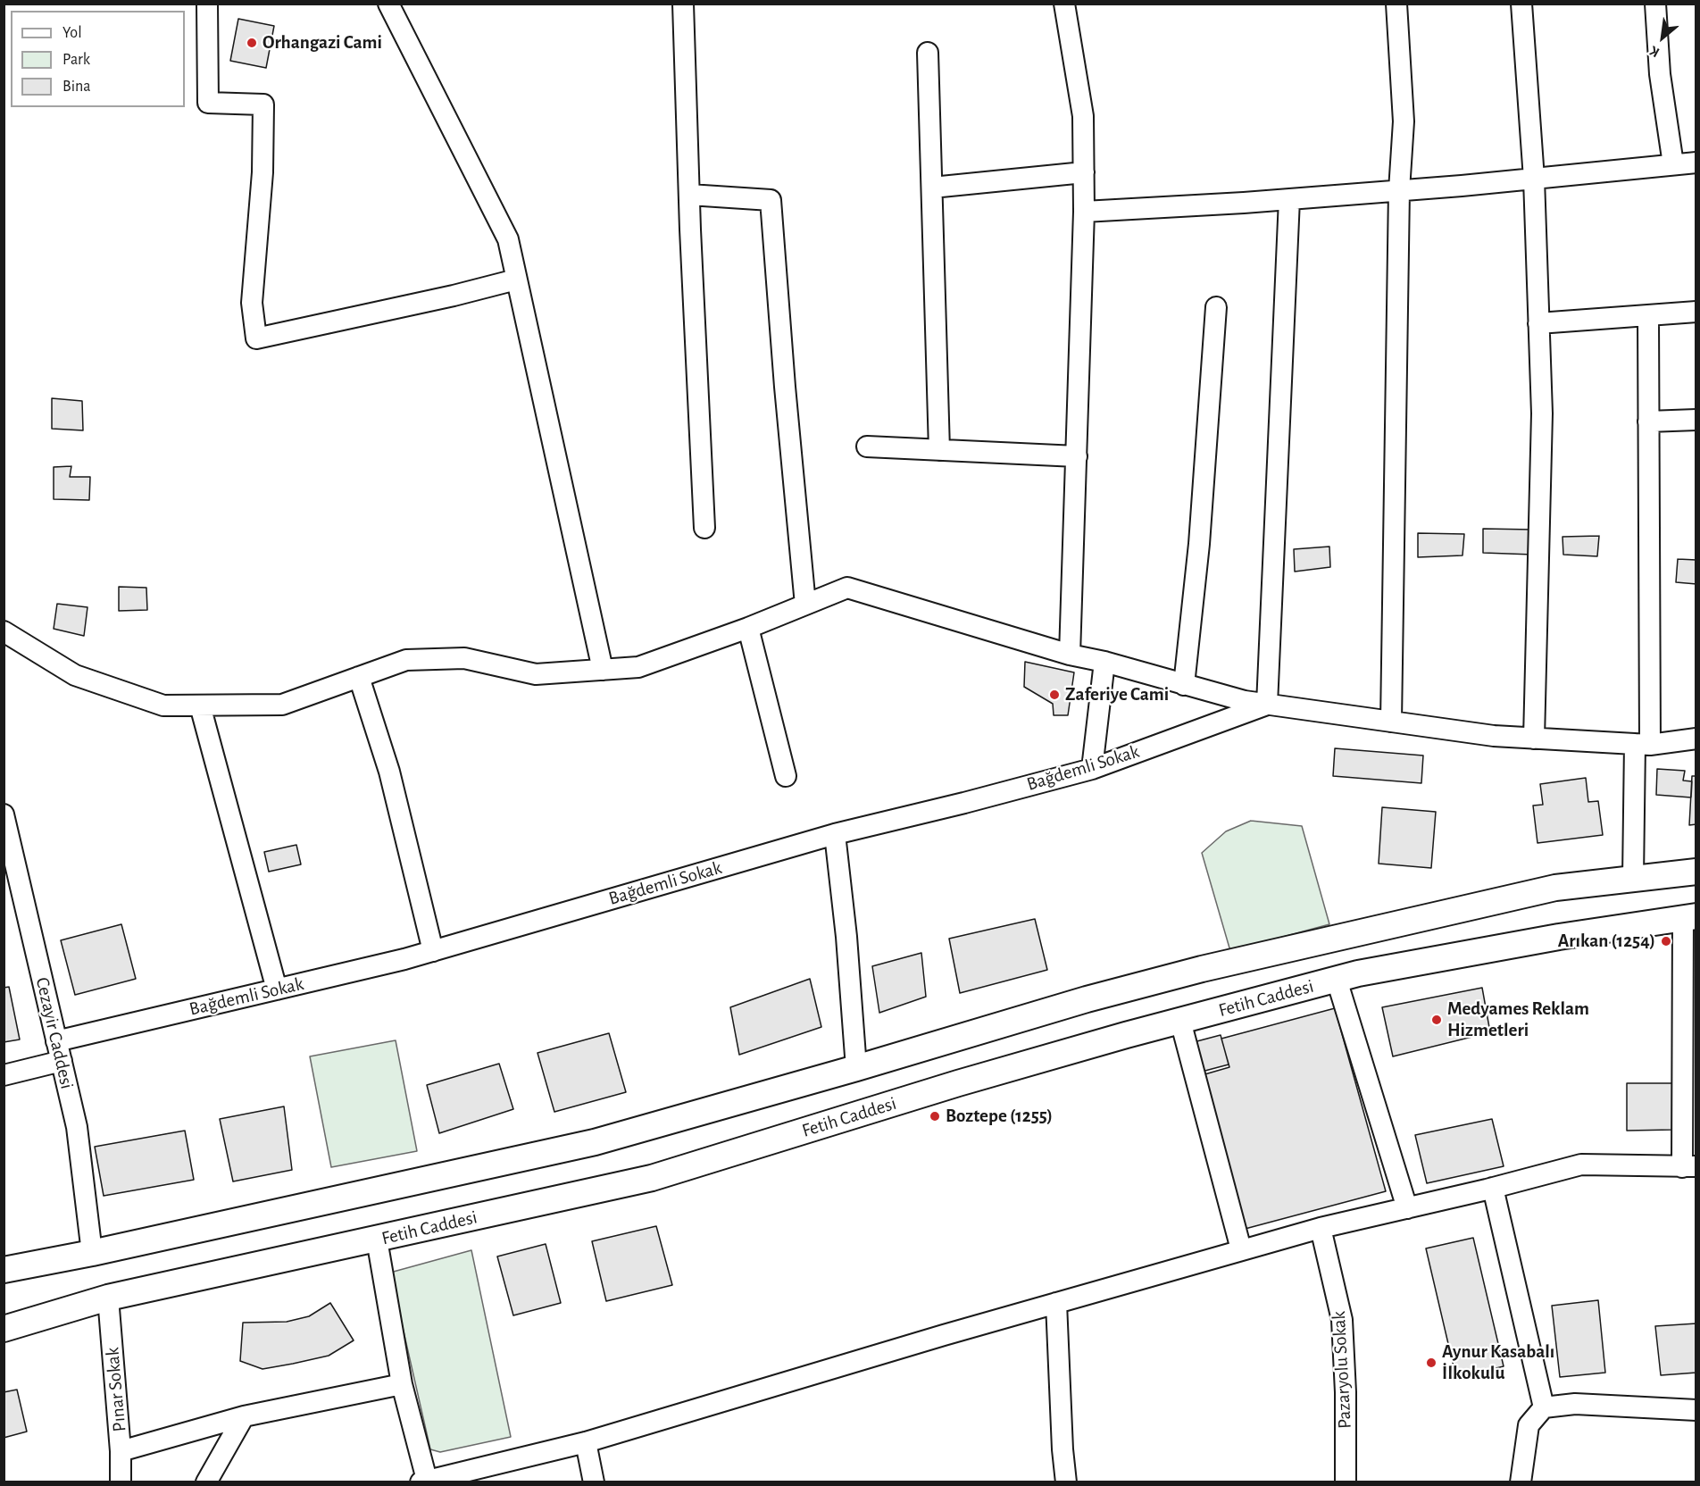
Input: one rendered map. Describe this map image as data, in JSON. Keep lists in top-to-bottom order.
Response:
{
  "streets": {
    "main road": ["Fetih Caddesi"],
    "street": [
      "Bağdemli Sokak",
      "Cezayir Caddesi",
      "Pazaryolu Sokak",
      "Pınar Sokak"
    ]
  },
  "crossings": [
    ["Bağdemli Sokak", "Cezayir Caddesi"],
    ["Fetih Caddesi", "Pınar Sokak"]
  ],
  "places": [
    "Orhangazi Cami",
    "Zaferiye Cami",
    "Arıkan (1254)",
    "Medyames Reklam Hizmetleri",
    "Boztepe (1255)",
    "Aynur Kasabalı İlkokulu"
  ],
  "legend": ["Yol", "Park", "Bina"],
  "north": "bottom left"
}
